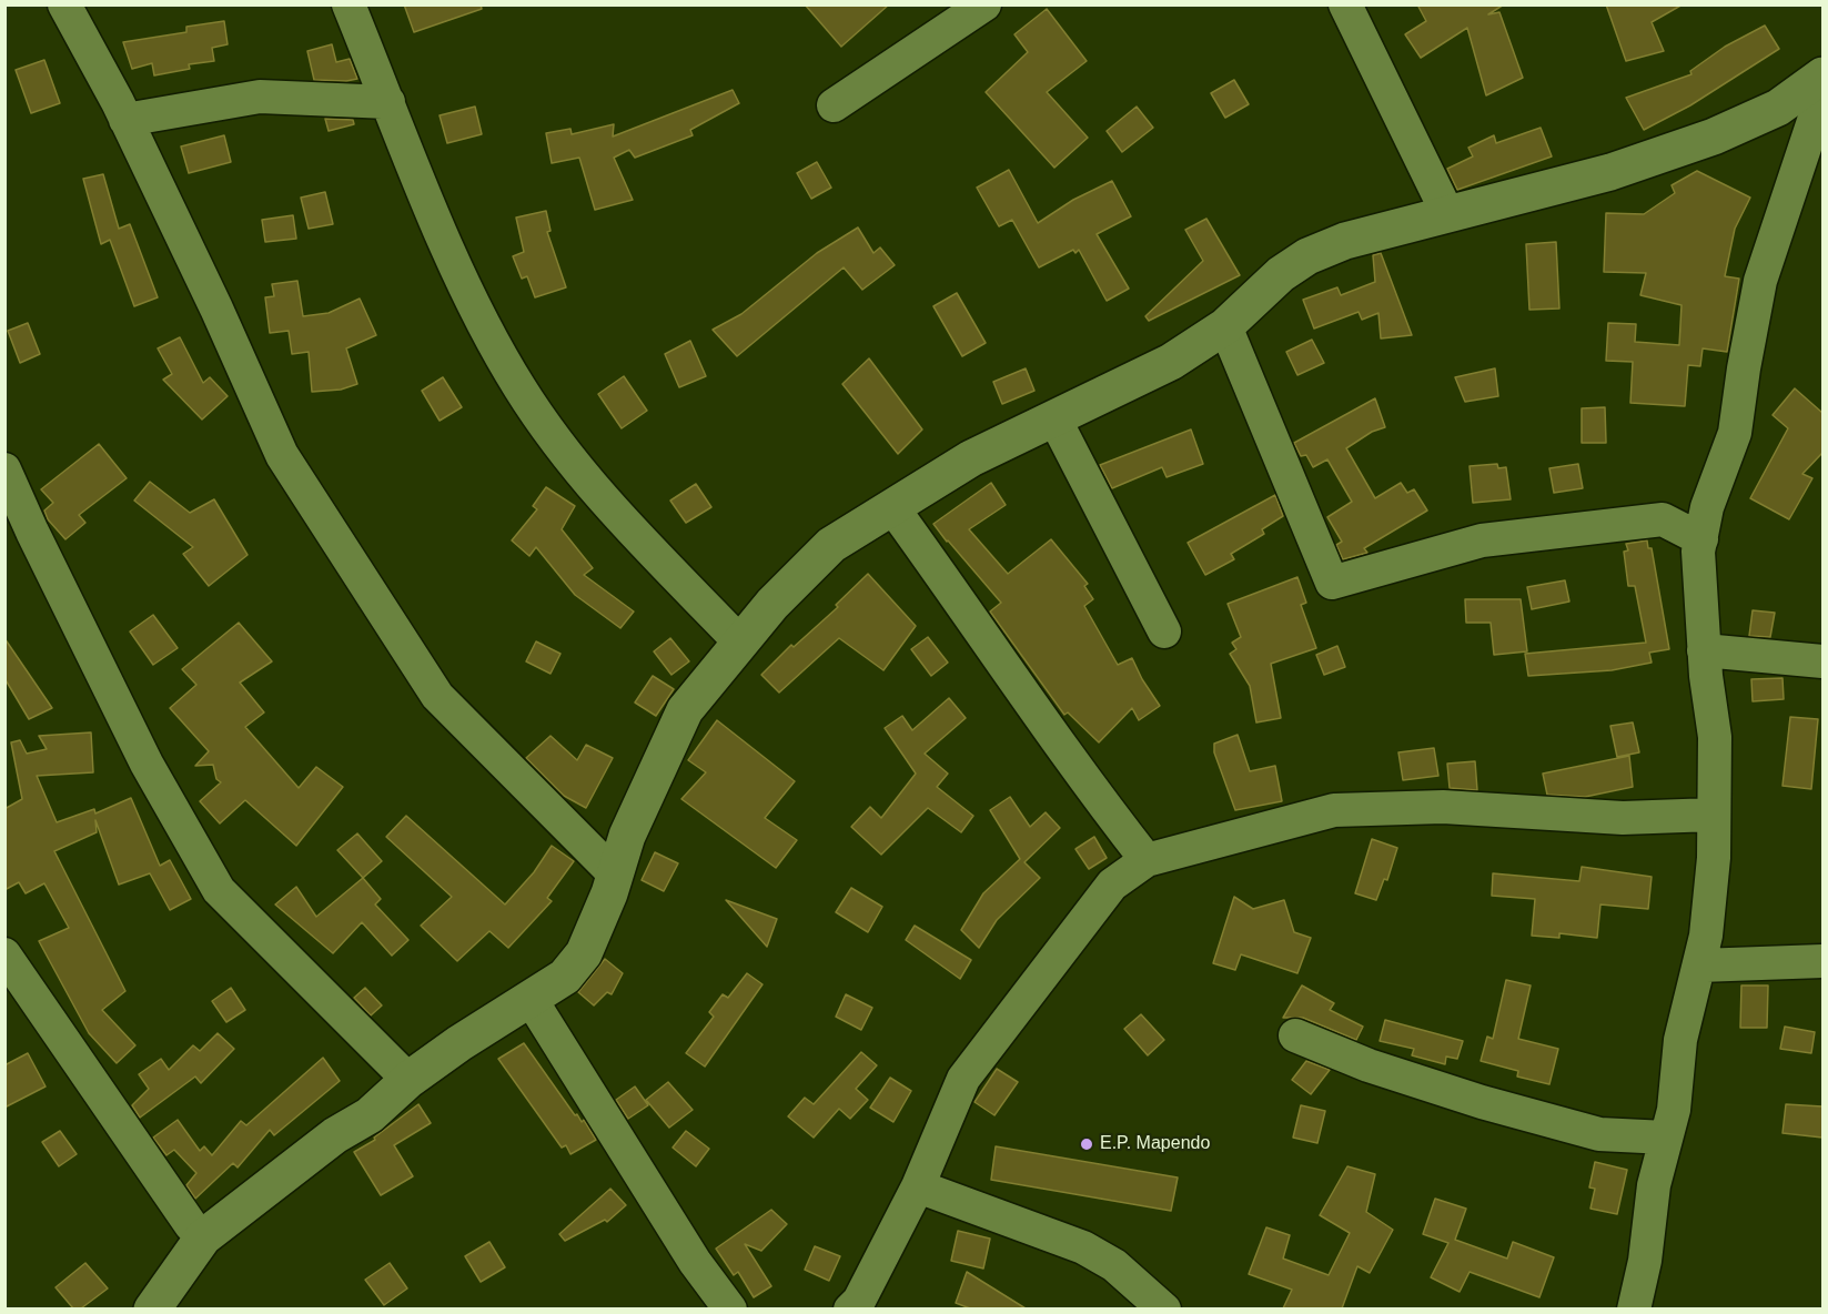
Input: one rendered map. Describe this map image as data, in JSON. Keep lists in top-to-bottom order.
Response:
{
  "places": ["E.P. Mapendo"]
}
